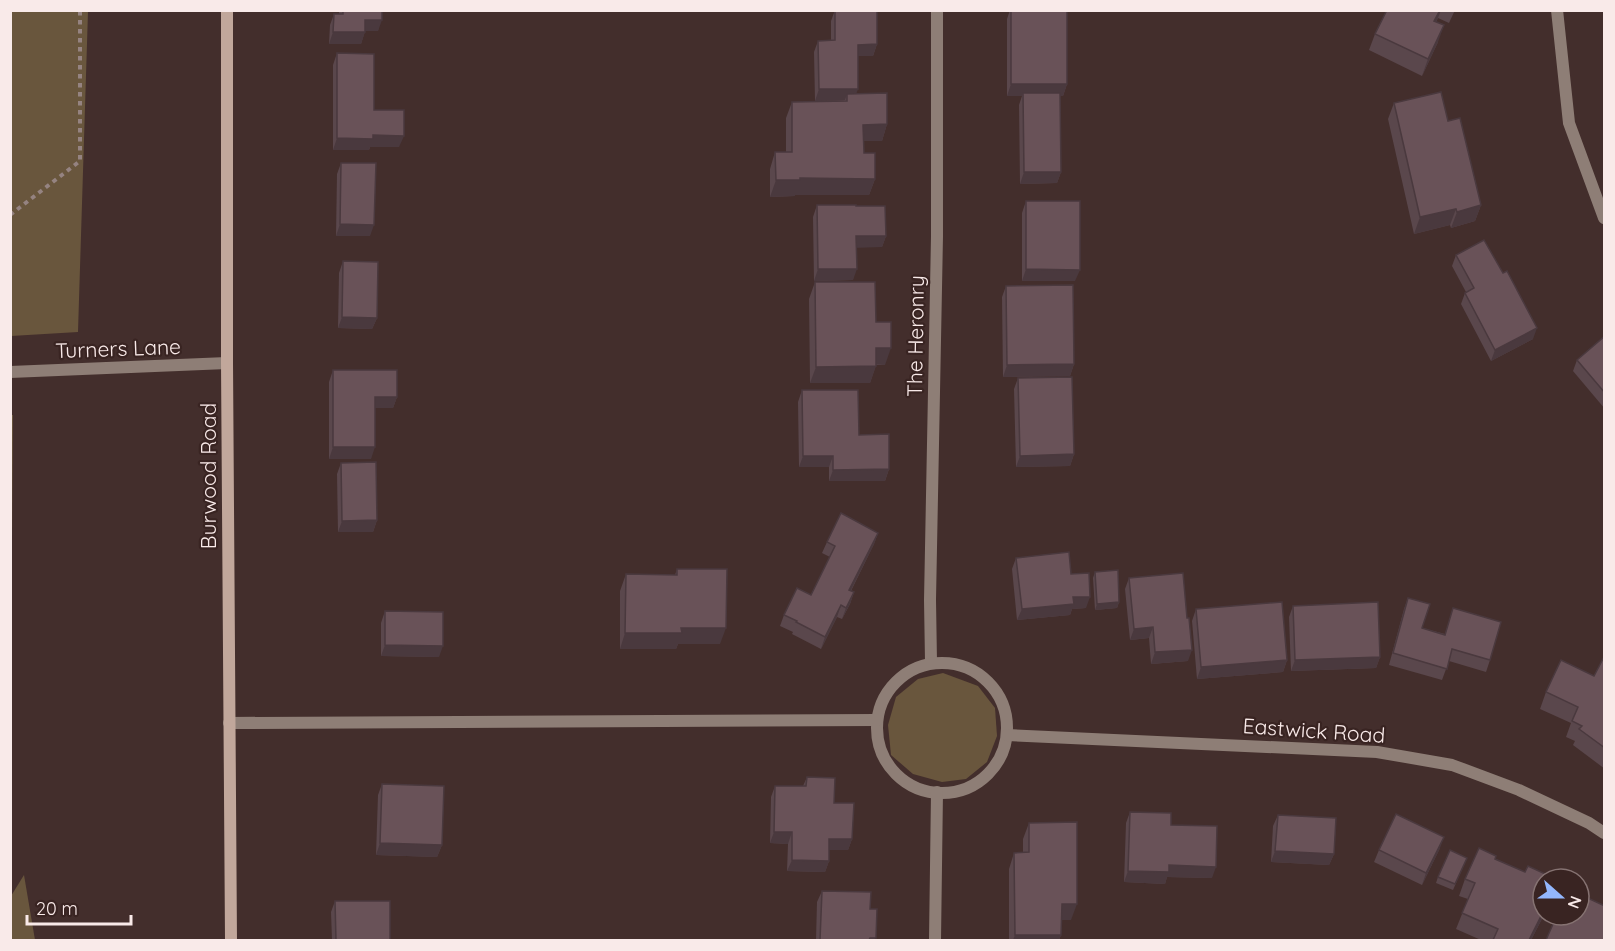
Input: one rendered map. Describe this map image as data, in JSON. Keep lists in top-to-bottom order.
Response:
{
  "streets": {
    "street": [
      "The Heronry",
      "Turners Lane",
      "Burwood Road",
      "Eastwick Road"
    ]
  },
  "crossings": [
    ["The Heronry", "Eastwick Road"],
    ["Turners Lane", "Burwood Road"]
  ],
  "scale_bar": "20 m",
  "north": "right"
}
